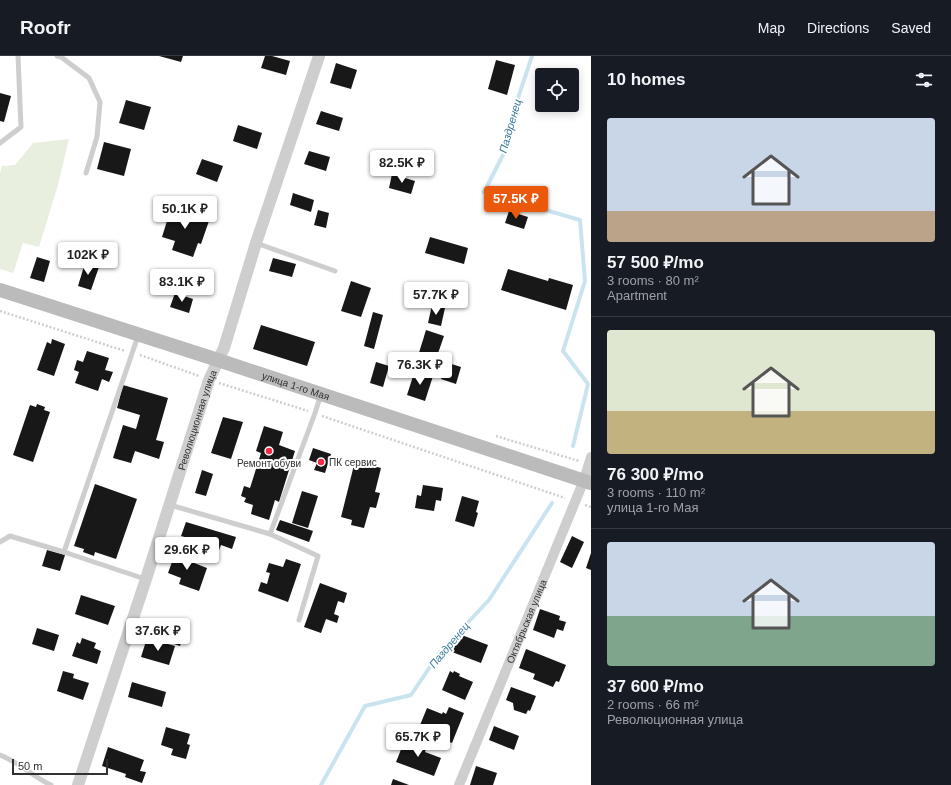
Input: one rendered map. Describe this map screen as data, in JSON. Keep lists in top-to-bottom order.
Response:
{
  "streets": {
    "main road": ["улица 1-го Мая"],
    "street": ["Революционная улица", "Октябрьская улица"]
  },
  "crossings": [
    ["улица 1-го Мая", "Революционная улица"],
    ["улица 1-го Мая", "Октябрьская улица"]
  ],
  "water": ["Паздренец"],
  "places": ["Ремонт обуви", "ПК сервис"],
  "scale_bar": "50 m",
  "page": {
    "header": "Roofr",
    "nav": ["Map", "Directions", "Saved"],
    "heading": "10 homes",
    "list": [
      {
        "name": "57 500 ₽/mo",
        "note": "3 rooms · 80 m² · Apartment"
      },
      {
        "name": "76 300 ₽/mo",
        "note": "3 rooms · 110 m² · улица 1-го Мая"
      },
      {
        "name": "37 600 ₽/mo",
        "note": "2 rooms · 66 m² · Революционная улица"
      }
    ],
    "price": [
      "82.5K ₽",
      "57.5K ₽",
      "50.1K ₽",
      "102K ₽",
      "83.1K ₽",
      "57.7K ₽",
      "76.3K ₽",
      "29.6K ₽",
      "37.6K ₽",
      "65.7K ₽"
    ],
    "scale": "50 m"
  }
}
